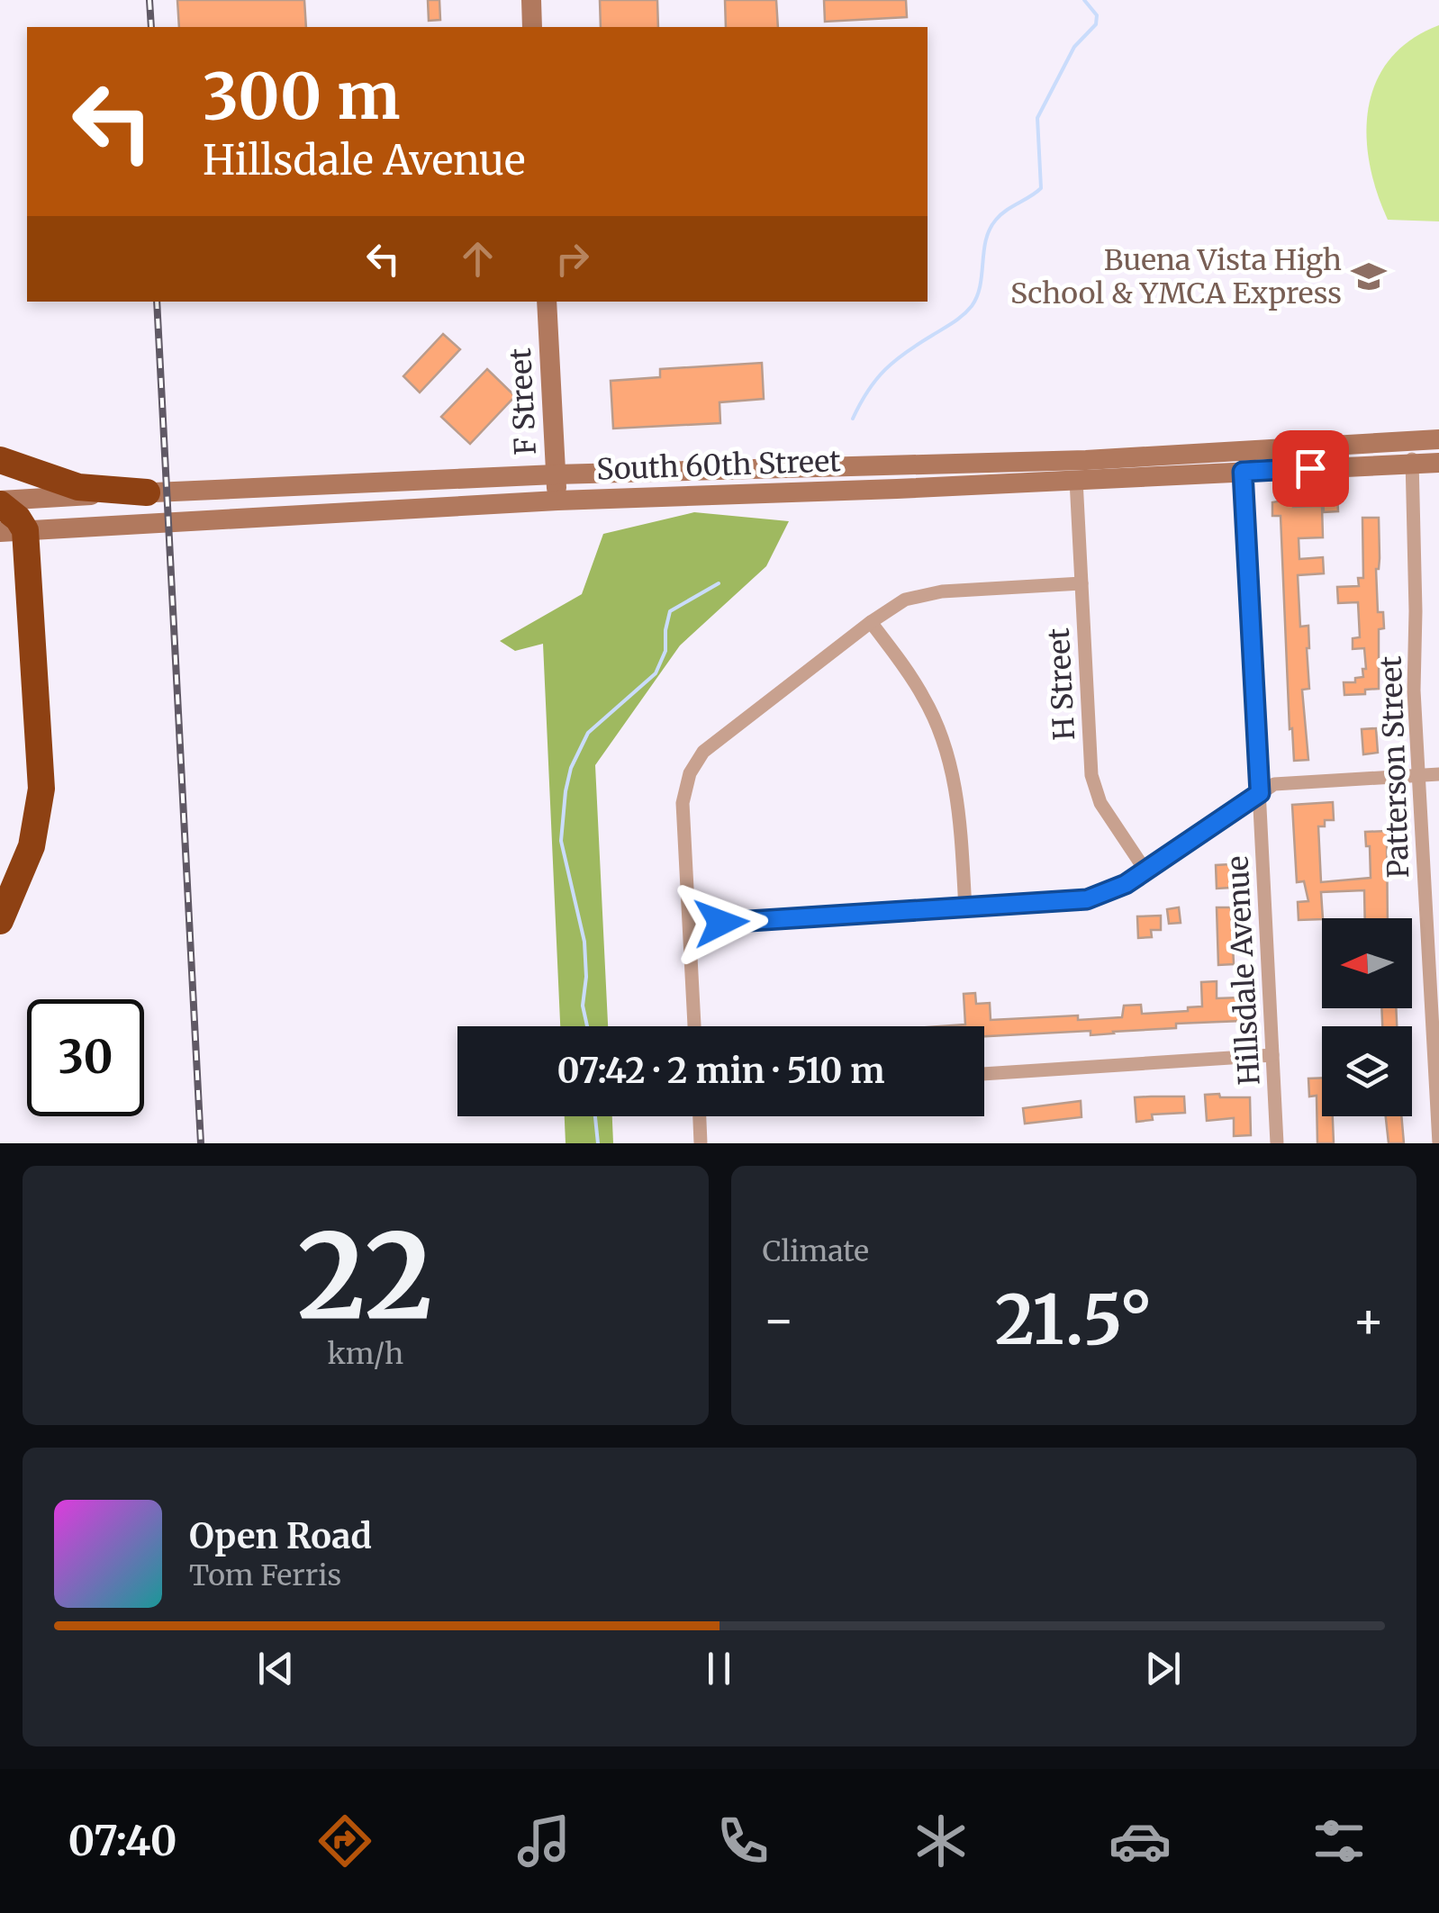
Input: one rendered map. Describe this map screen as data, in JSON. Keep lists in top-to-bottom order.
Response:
{
  "streets": {
    "main road": ["F Street", "South 60th Street"],
    "street": ["H Street", "Patterson Street", "Hillsdale Avenue"]
  },
  "crossings": [
    ["F Street", "South 60th Street"],
    ["South 60th Street", "H Street"],
    ["South 60th Street", "Patterson Street"],
    ["South 60th Street", "Hillsdale Avenue"]
  ],
  "places": {
    "school or university": ["Buena Vista High School & YMCA Express"]
  },
  "north": "left",
  "page": {
    "turn": ["300 m", "Hillsdale Avenue"],
    "limit": "30",
    "trip": "07:42 · 2 min · 510 m",
    "tile": [
      ["22", "km/h"],
      "Climate"
    ],
    "heat": ["−", "21.5°", "+"],
    "song": ["Open Road", "Tom Ferris"],
    "tabs": "07:40"
  }
}
